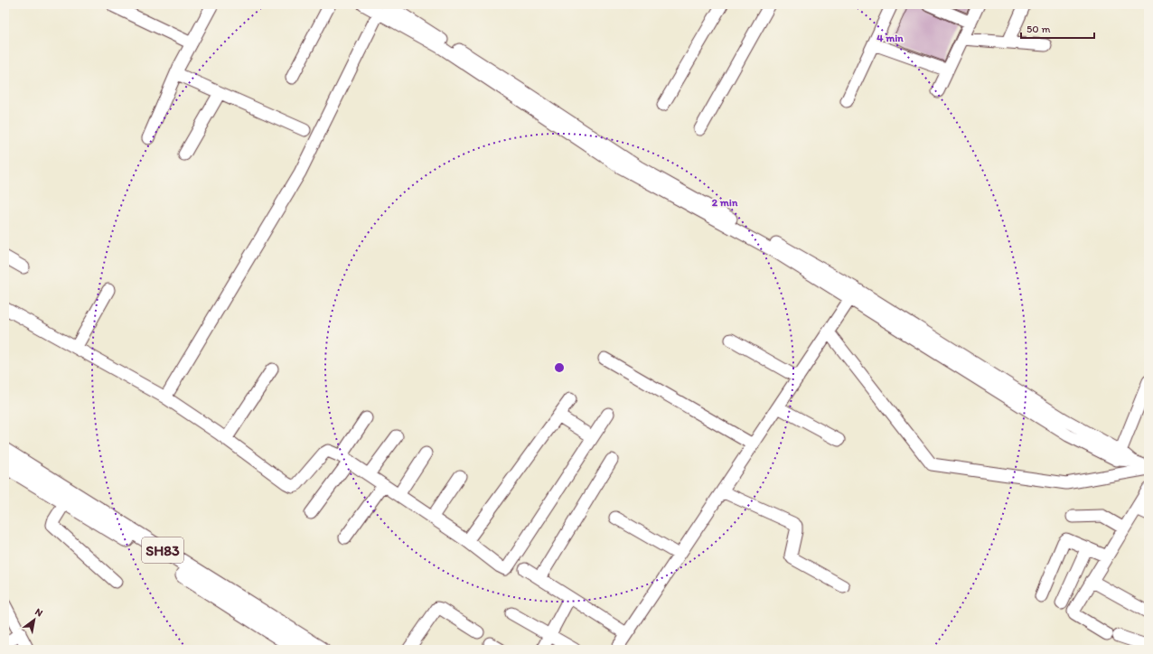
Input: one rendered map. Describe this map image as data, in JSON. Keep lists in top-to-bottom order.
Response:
{
  "streets": {
    "main road": ["SH83"]
  },
  "scale_bar": "50 m",
  "north": "top right",
  "rings": ["4 min", "2 min"]
}
